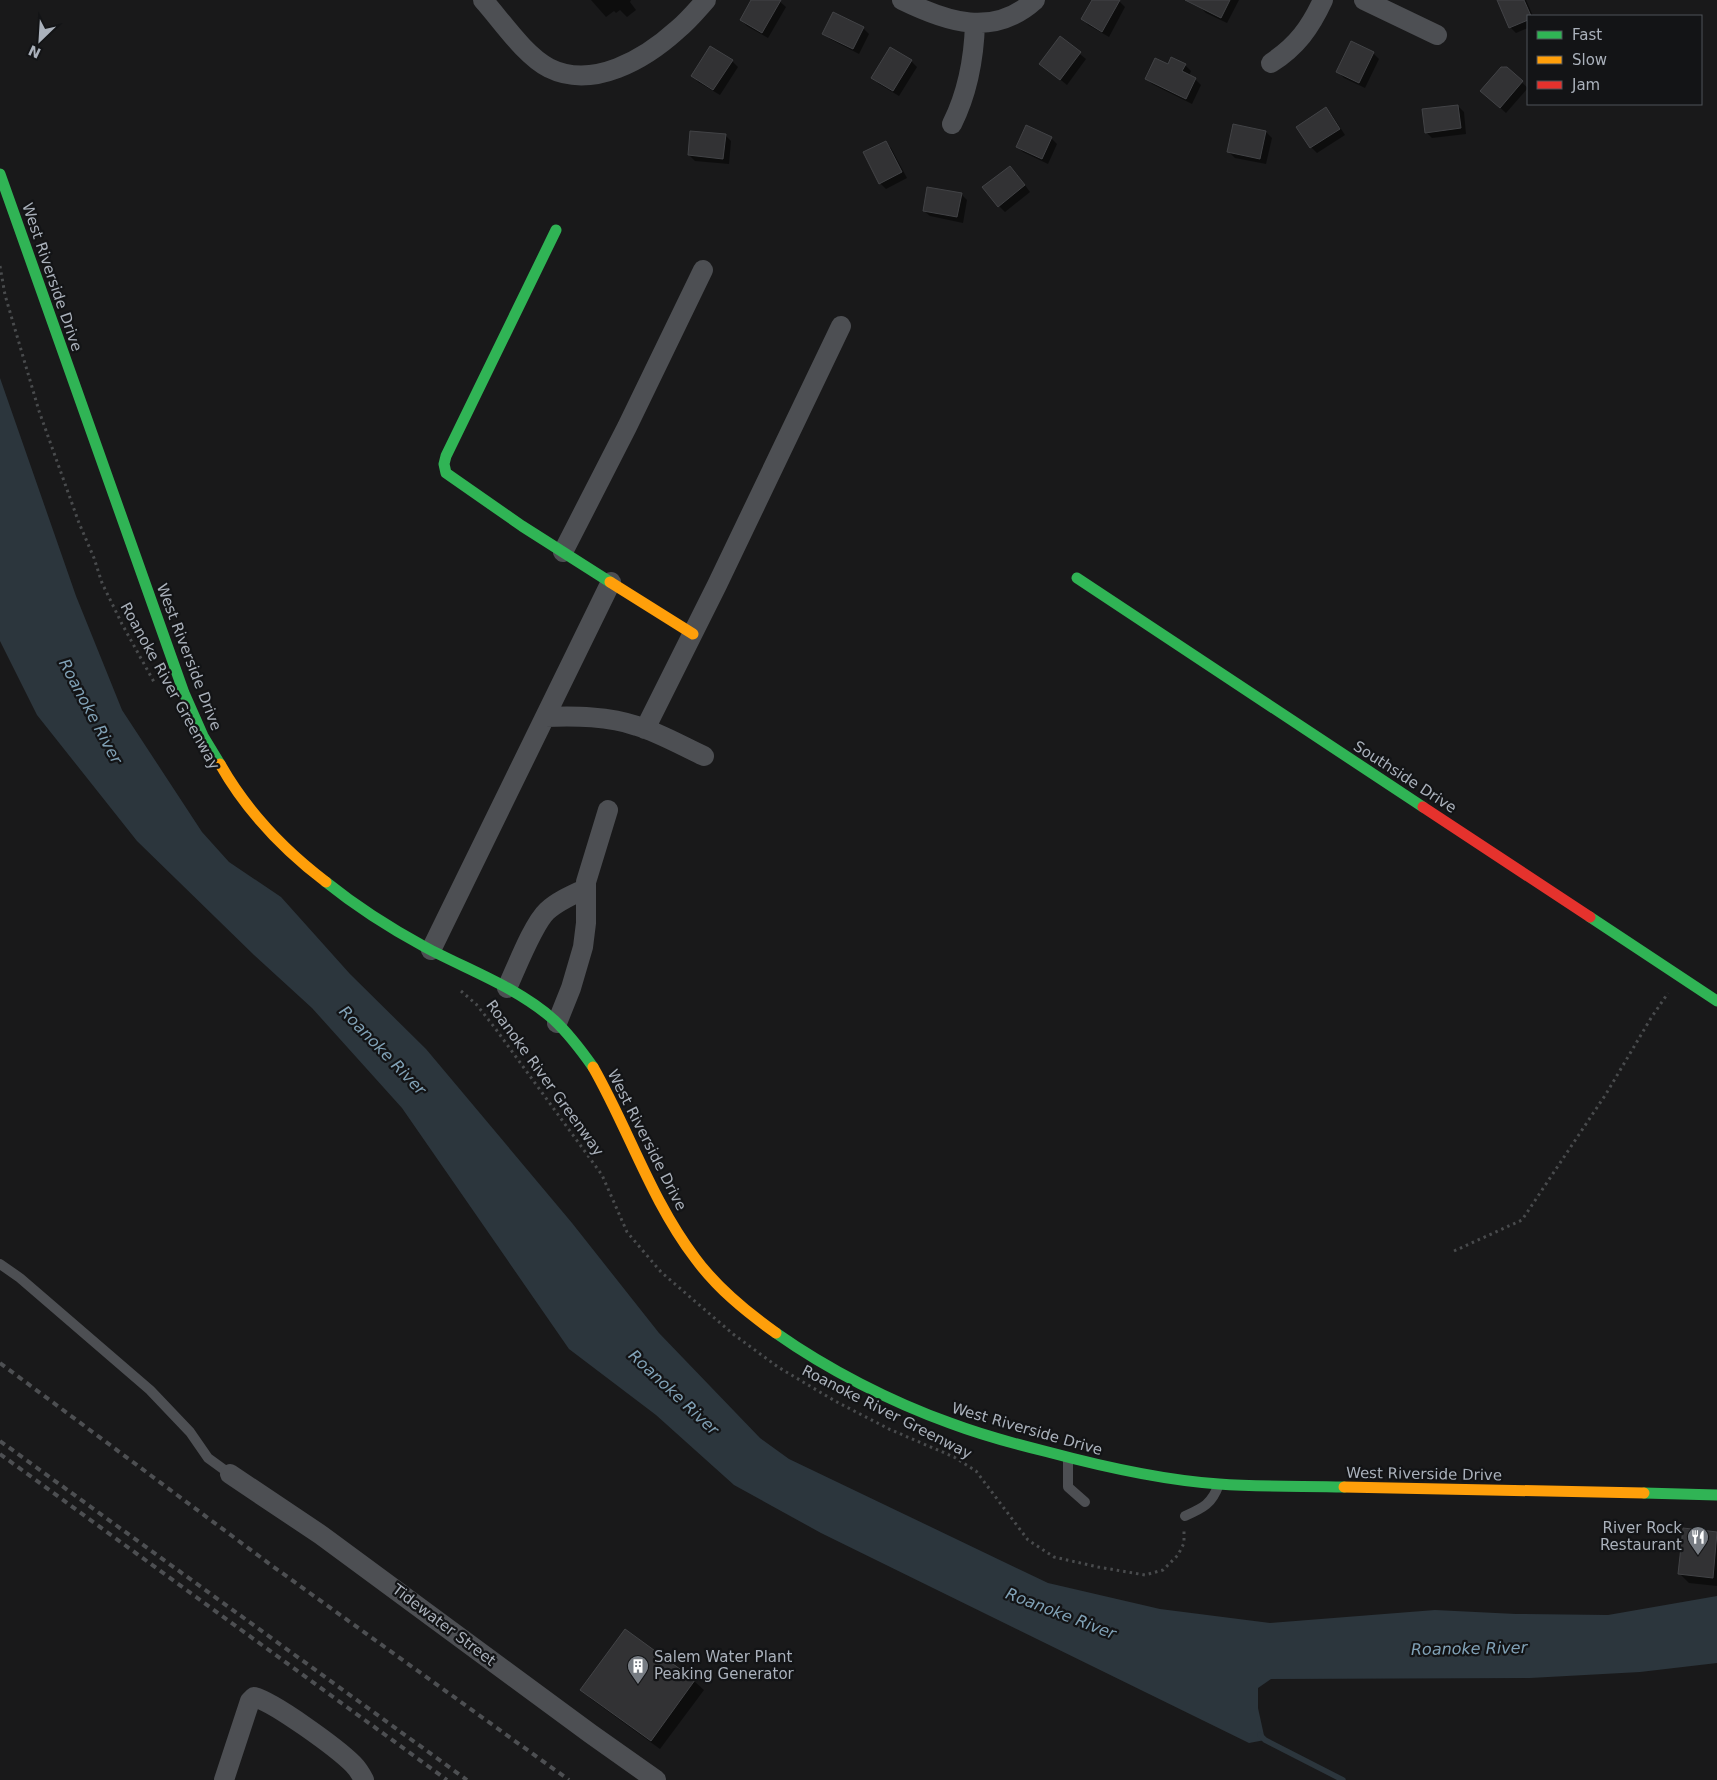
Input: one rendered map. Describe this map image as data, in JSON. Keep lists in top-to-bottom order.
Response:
{
  "streets": {
    "street": ["West Riverside Drive", "Southside Drive", "Tidewater Street"],
    "path": ["Roanoke River Greenway"]
  },
  "water": ["Roanoke River"],
  "places": {
    "restaurant": ["River Rock Restaurant"],
    "building": ["Salem Water Plant Peaking Generator"]
  },
  "legend": ["Fast", "Slow", "Jam"],
  "north": "bottom left"
}
